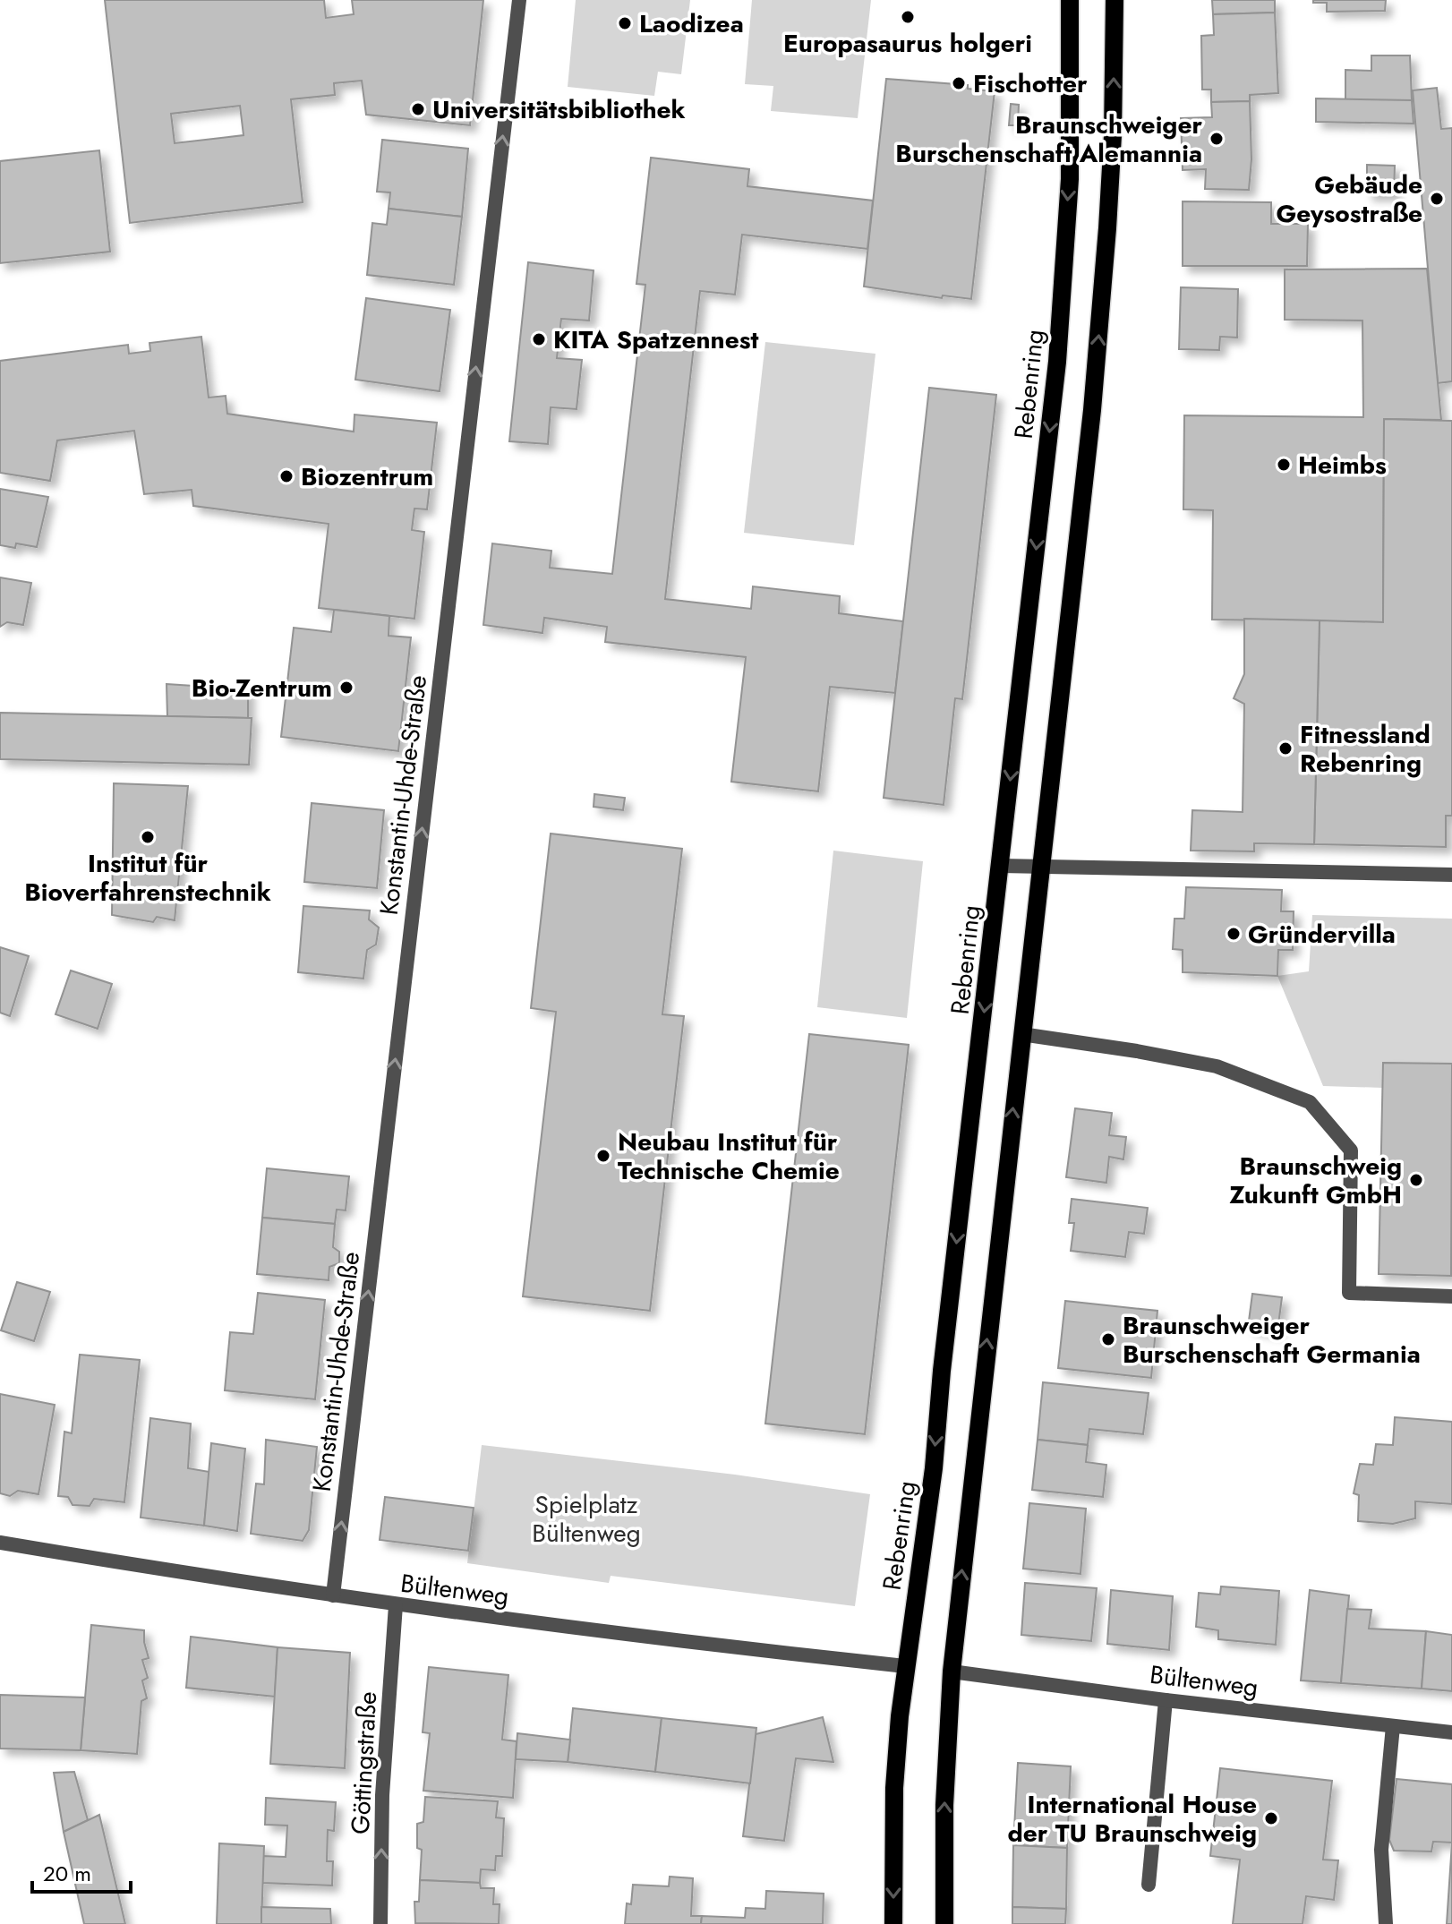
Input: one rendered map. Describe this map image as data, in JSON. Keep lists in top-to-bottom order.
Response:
{
  "streets": {
    "main road": ["Rebenring"],
    "street": ["Konstantin-Uhde-Straße", "Bültenweg", "Göttingstraße"]
  },
  "crossings": [
    ["Rebenring", "Bültenweg"],
    ["Konstantin-Uhde-Straße", "Bültenweg"],
    ["Bültenweg", "Göttingstraße"]
  ],
  "one_way": ["Konstantin-Uhde-Straße", "Göttingstraße"],
  "parks": ["Spielplatz Bültenweg"],
  "places": [
    "Europasaurus holgeri",
    "Laodizea",
    "Fischotter",
    "Universitätsbibliothek",
    "Braunschweiger Burschenschaft Alemannia",
    "Gebäude Geysostraße",
    "KITA Spatzennest",
    "Heimbs",
    "Biozentrum",
    "Bio-Zentrum",
    "Fitnessland Rebenring",
    "Institut für Bioverfahrenstechnik",
    "Gründervilla",
    "Neubau Institut für Technische Chemie",
    "Braunschweig Zukunft GmbH",
    "Braunschweiger Burschenschaft Germania",
    "International House der TU Braunschweig"
  ],
  "scale_bar": "20 m"
}
